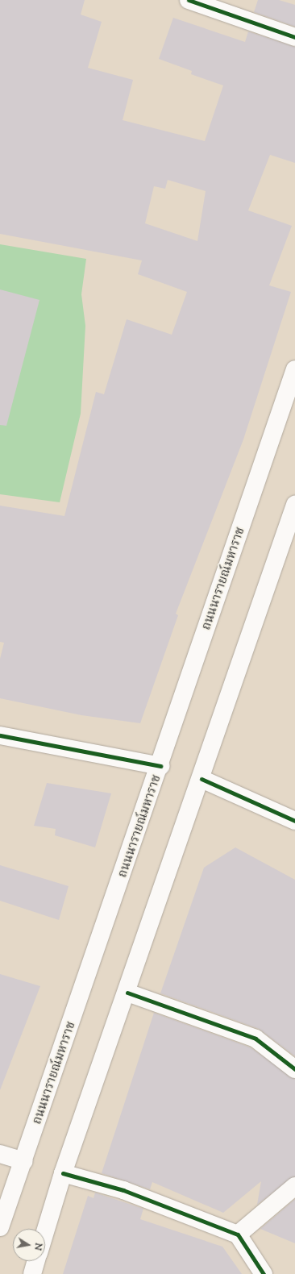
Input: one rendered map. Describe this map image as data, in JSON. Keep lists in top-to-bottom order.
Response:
{
  "streets": {
    "main road": ["ถนนนารายณ์มหาราช"]
  },
  "north": "right"
}
